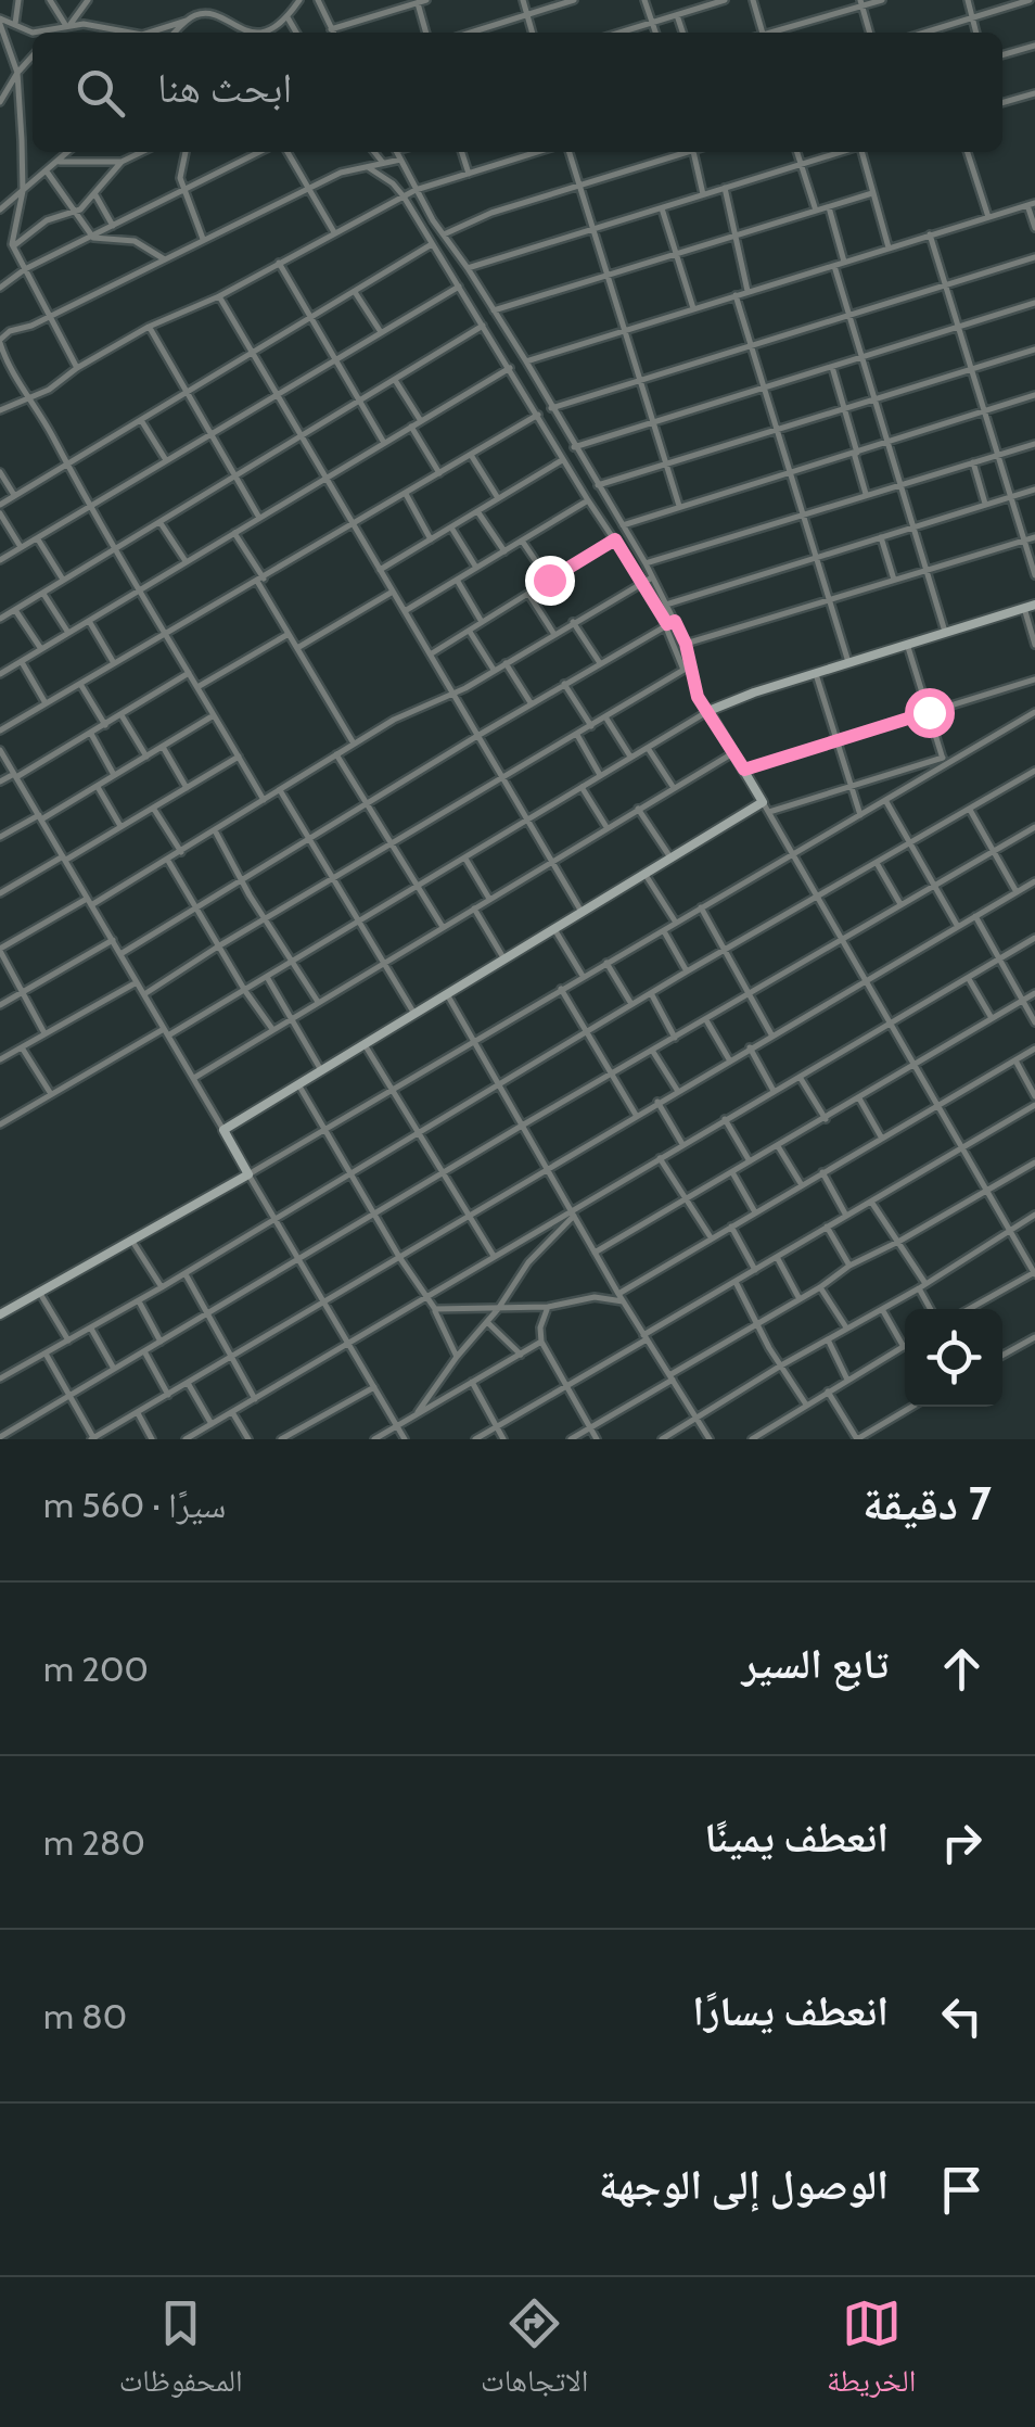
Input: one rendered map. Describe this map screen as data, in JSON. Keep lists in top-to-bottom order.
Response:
{
  "page": {
    "search": "ابحث هنا",
    "heading": ["7 دقيقة", "سيرًا · 560 m"],
    "list": [
      ["تابع السير", "200 m"],
      ["انعطف يمينًا", "280 m"],
      ["انعطف يسارًا", "80 m"],
      "الوصول إلى الوجهة"
    ],
    "nav": ["الخريطة", "الاتجاهات", "المحفوظات"]
  }
}
